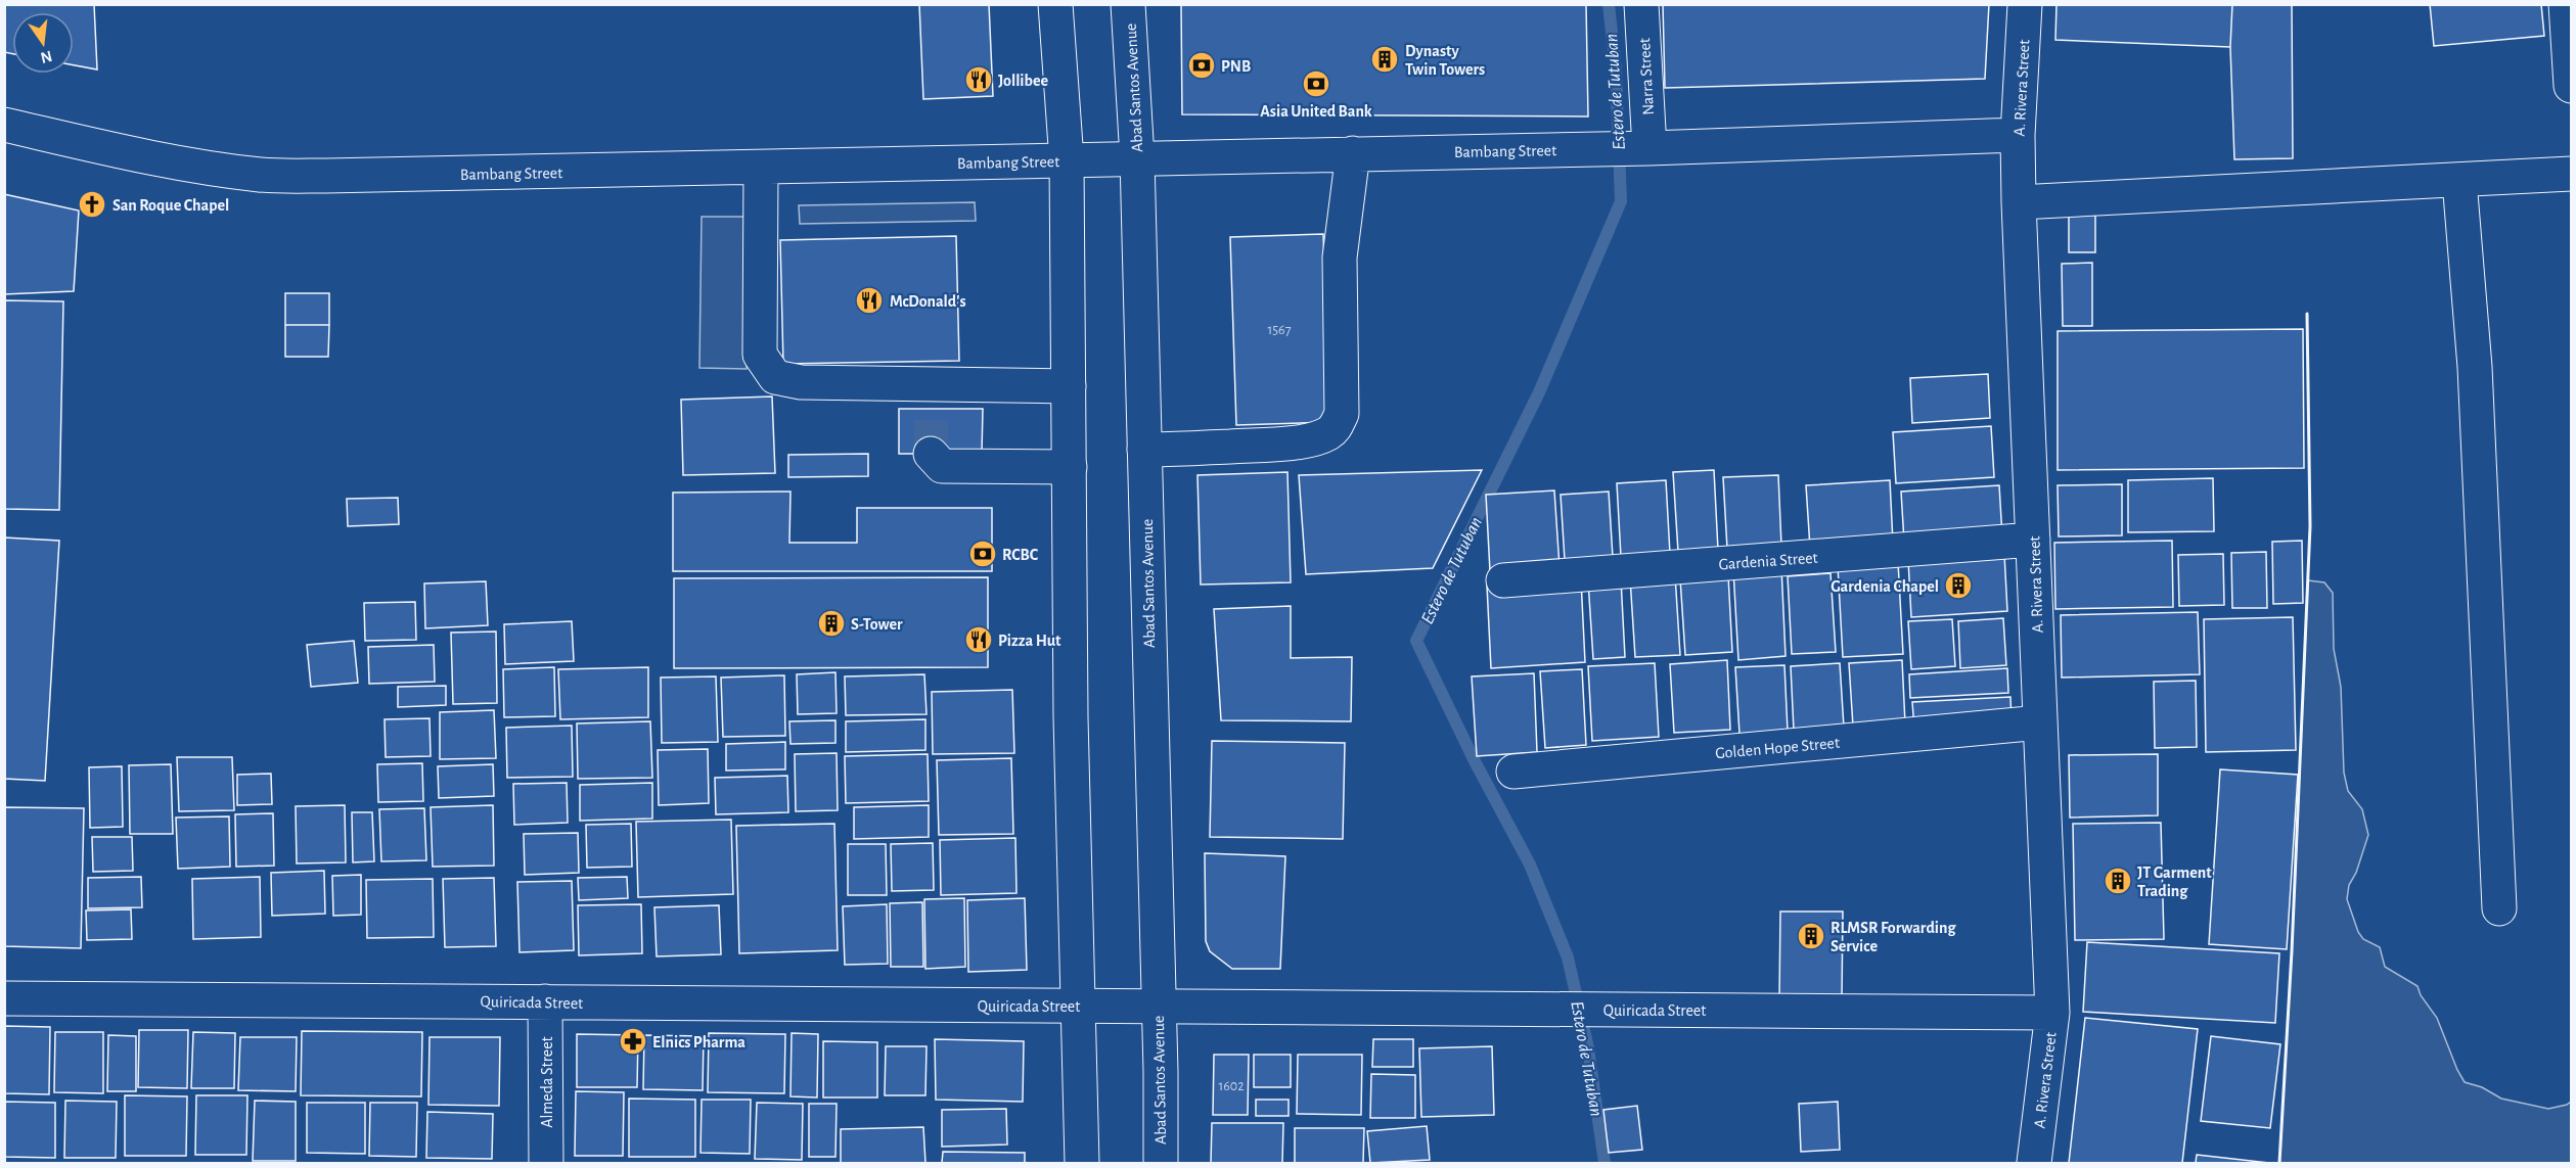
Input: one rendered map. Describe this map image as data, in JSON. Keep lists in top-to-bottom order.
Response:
{
  "streets": {
    "street": [
      "Narra Street",
      "Abad Santos Avenue",
      "A. Rivera Street",
      "Bambang Street",
      "Gardenia Street",
      "Golden Hope Street",
      "Quiricada Street",
      "Almeda Street"
    ]
  },
  "crossings": [
    ["Narra Street", "Bambang Street"],
    ["Abad Santos Avenue", "Bambang Street"],
    ["Abad Santos Avenue", "Quiricada Street"],
    ["A. Rivera Street", "Bambang Street"],
    ["A. Rivera Street", "Gardenia Street"],
    ["A. Rivera Street", "Golden Hope Street"],
    ["A. Rivera Street", "Quiricada Street"],
    ["Quiricada Street", "Almeda Street"]
  ],
  "water": ["Estero de Tutuban"],
  "places": {
    "building": [
      "Dynasty Twin Towers",
      "Gardenia Chapel",
      "S-Tower",
      "JT Garment Trading",
      "RLMSR Forwarding Service"
    ],
    "bank": ["PNB", "Asia United Bank", "RCBC"],
    "restaurant": ["Jollibee", "McDonald's", "Pizza Hut"],
    "church": ["San Roque Chapel"],
    "pharmacy": ["Elnics Pharma"]
  },
  "house_numbers": ["1567", "1602"],
  "north": "bottom"
}
